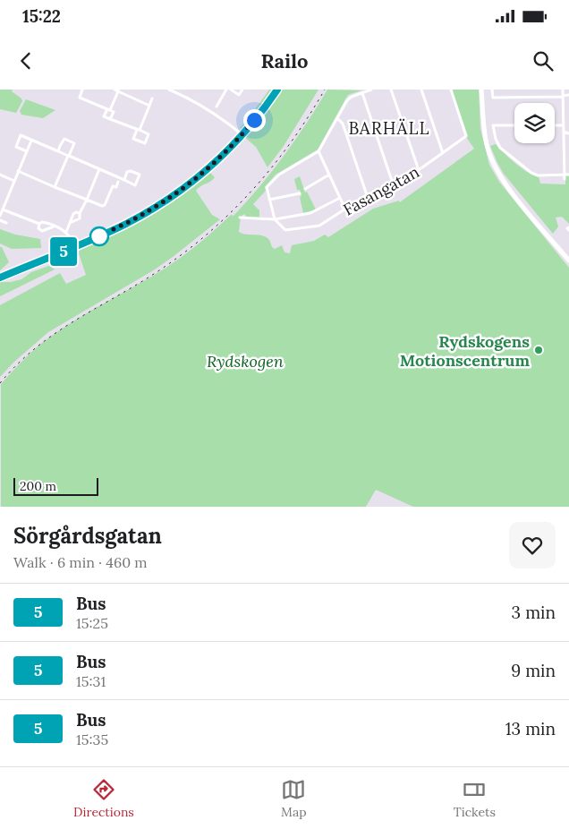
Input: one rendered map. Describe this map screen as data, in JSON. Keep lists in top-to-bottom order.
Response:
{
  "streets": {
    "street": ["Fasangatan"]
  },
  "districts": ["BARHÄLL"],
  "parks": ["Rydskogen"],
  "places": ["Rydskogens Motionscentrum"],
  "lines": ["bus line 5"],
  "scale_bar": "200 m",
  "page": {
    "status": "15:22",
    "header": "Railo",
    "on_map": "5",
    "scale": "200 m",
    "heading": ["Sörgårdsgatan", "Walk · 6 min · 460 m"],
    "list": [
      {
        "mark": "5",
        "name": "Bus",
        "note": "15:25",
        "value": "3 min"
      },
      {
        "mark": "5",
        "name": "Bus",
        "note": "15:31",
        "value": "9 min"
      },
      {
        "mark": "5",
        "name": "Bus",
        "note": "15:35",
        "value": "13 min"
      }
    ],
    "tabs": ["Directions", "Map", "Tickets"]
  }
}
